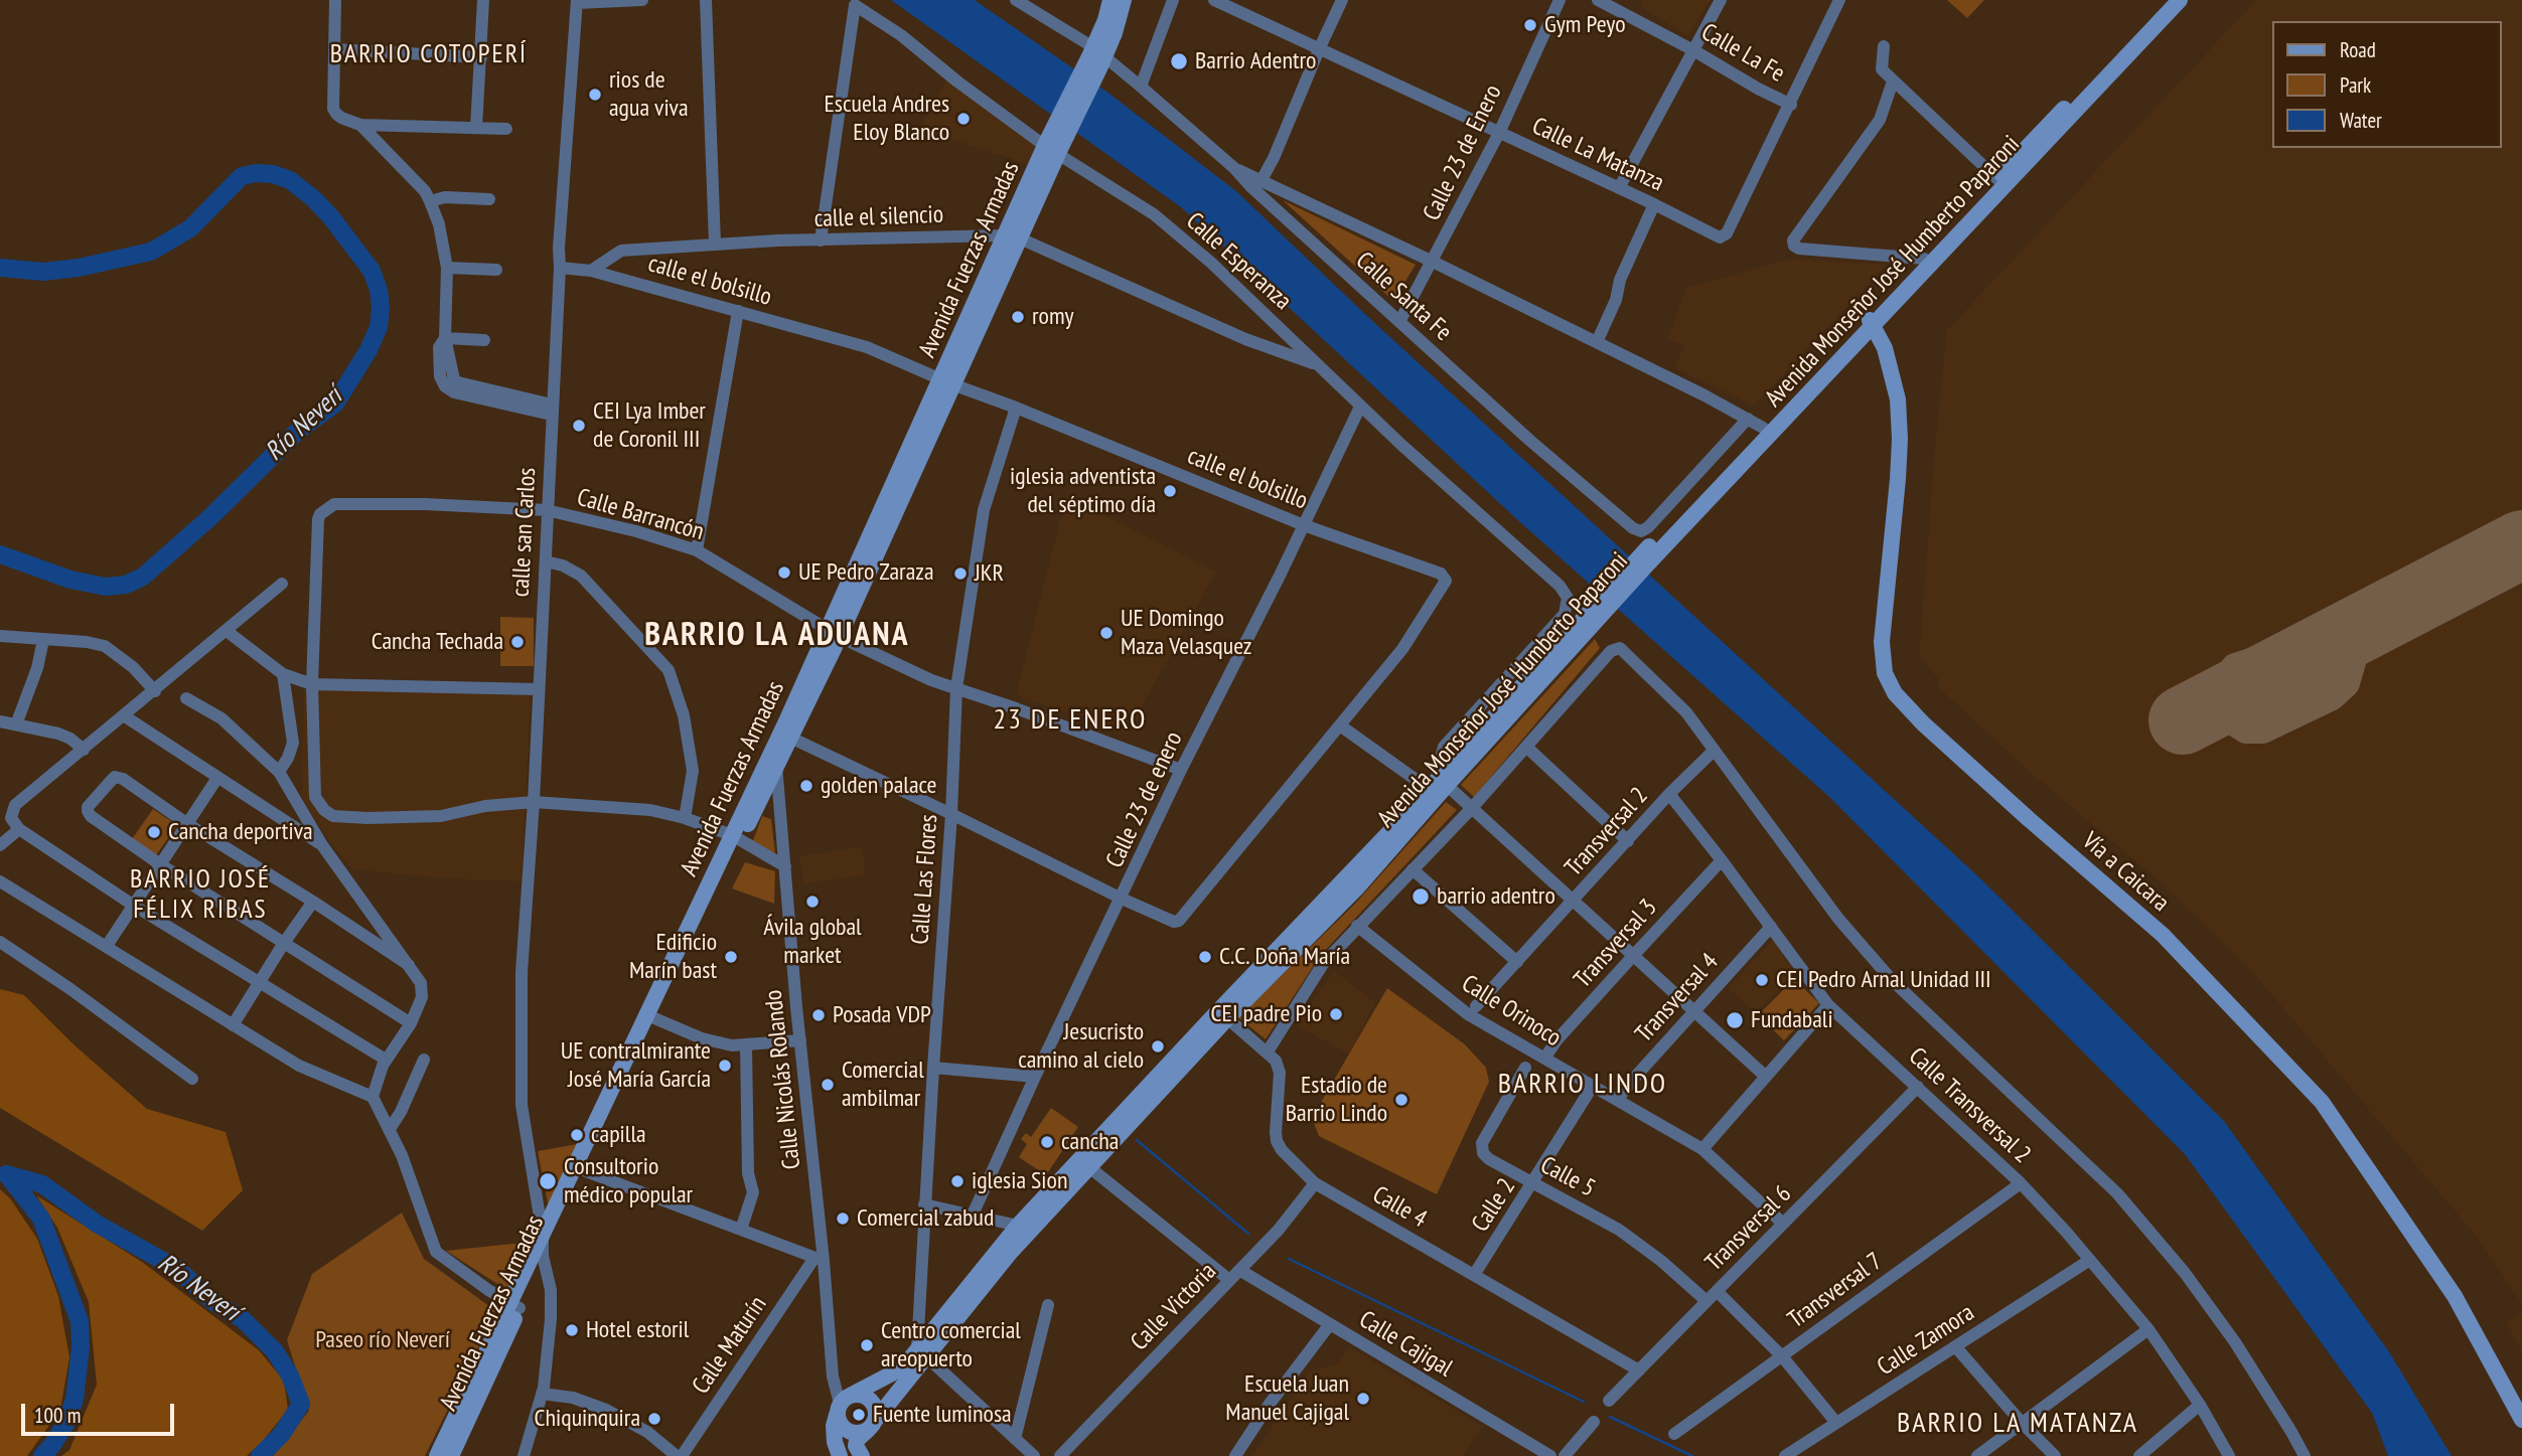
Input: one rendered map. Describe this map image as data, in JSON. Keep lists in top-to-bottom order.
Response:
{
  "streets": {
    "street": [
      "Calle La Fe",
      "Calle 23 de Enero",
      "Calle La Matanza",
      "calle el silencio",
      "Avenida Fuerzas Armadas",
      "Calle Esperanza",
      "Avenida Monseñor José Humberto Paparoni",
      "calle el bolsillo",
      "Calle Santa Fe",
      "Calle Barrancón",
      "calle san Carlos",
      "Calle 23 de enero",
      "Transversal 2",
      "Vía a Caicara",
      "Calle Las Flores",
      "Transversal 3",
      "Transversal 4",
      "Calle Orinoco",
      "Calle Nicolás Rolando",
      "Calle Transversal 2",
      "Calle 5",
      "Calle 2",
      "Calle 4",
      "Transversal 6",
      "Transversal 7",
      "Calle Victoria",
      "Calle Zamora",
      "Calle Cajigal",
      "Calle Maturín"
    ]
  },
  "crossings": [
    ["Calle La Fe", "Calle La Matanza"],
    ["Calle 23 de Enero", "Calle La Matanza"],
    ["Calle 23 de Enero", "Calle Santa Fe"],
    ["calle el silencio", "Avenida Fuerzas Armadas"],
    ["calle el silencio", "Calle Esperanza"],
    ["calle el silencio", "calle el bolsillo"],
    ["Avenida Fuerzas Armadas", "Calle Esperanza"],
    ["Avenida Fuerzas Armadas", "calle el bolsillo"],
    ["Avenida Fuerzas Armadas", "Calle Santa Fe"],
    ["Avenida Fuerzas Armadas", "Calle Barrancón"],
    ["Avenida Fuerzas Armadas", "calle san Carlos"],
    ["Avenida Fuerzas Armadas", "Calle Nicolás Rolando"],
    ["Calle Esperanza", "Avenida Monseñor José Humberto Paparoni"],
    ["Calle Esperanza", "Calle 23 de enero"],
    ["Avenida Monseñor José Humberto Paparoni", "Vía a Caicara"],
    ["Avenida Monseñor José Humberto Paparoni", "Calle Las Flores"],
    ["Avenida Monseñor José Humberto Paparoni", "Calle Nicolás Rolando"],
    ["calle el bolsillo", "calle san Carlos"],
    ["calle el bolsillo", "Calle 23 de enero"],
    ["calle el bolsillo", "Calle Las Flores"],
    ["Calle Barrancón", "calle san Carlos"],
    ["Calle Barrancón", "Calle 23 de enero"],
    ["Calle Barrancón", "Calle Las Flores"],
    ["Transversal 2", "Calle Transversal 2"],
    ["Transversal 3", "Calle Orinoco"],
    ["Transversal 3", "Calle Transversal 2"],
    ["Transversal 4", "Calle Orinoco"],
    ["Transversal 4", "Calle Transversal 2"],
    ["Calle Orinoco", "Calle 2"],
    ["Calle Orinoco", "Transversal 6"],
    ["Calle Nicolás Rolando", "Calle Maturín"],
    ["Calle Transversal 2", "Transversal 6"],
    ["Calle Transversal 2", "Transversal 7"],
    ["Calle Transversal 2", "Calle Zamora"],
    ["Calle 5", "Calle 2"],
    ["Calle 5", "Transversal 6"],
    ["Calle 2", "Calle 4"],
    ["Calle 4", "Transversal 6"],
    ["Calle 4", "Calle Victoria"],
    ["Calle Victoria", "Calle Cajigal"]
  ],
  "districts": [
    "BARRIO COTOPERÍ",
    "BARRIO LA ADUANA",
    "23 DE ENERO",
    "BARRIO JOSÉ FÉLIX RIBAS",
    "BARRIO LINDO",
    "BARRIO LA MATANZA"
  ],
  "water": ["Río Neverí"],
  "parks": ["Paseo río Neverí"],
  "places": [
    "Gym Peyo",
    "Barrio Adentro",
    "rios de agua viva",
    "Escuela Andres Eloy Blanco",
    "romy",
    "CEI Lya Imber de Coronil III",
    "iglesia adventista del séptimo día",
    "UE Pedro Zaraza",
    "JKR",
    "UE Domingo Maza Velasquez",
    "Cancha Techada",
    "golden palace",
    "Cancha deportiva",
    "barrio adentro",
    "Ávila global market",
    "Edificio Marín bast",
    "C.C. Doña María",
    "CEI Pedro Arnal Unidad III",
    "CEI padre Pio",
    "Posada VDP",
    "Fundabali",
    "Jesucristo camino al cielo",
    "UE contralmirante José María García",
    "Comercial ambilmar",
    "Estadio de Barrio Lindo",
    "capilla",
    "cancha",
    "Consultorio médico popular",
    "iglesia Sion",
    "Comercial zabud",
    "Hotel estoril",
    "Centro comercial areopuerto",
    "Escuela Juan Manuel Cajigal",
    "Fuente luminosa",
    "Chiquinquira"
  ],
  "legend": ["Road", "Park", "Water"],
  "scale_bar": "100 m"
}
